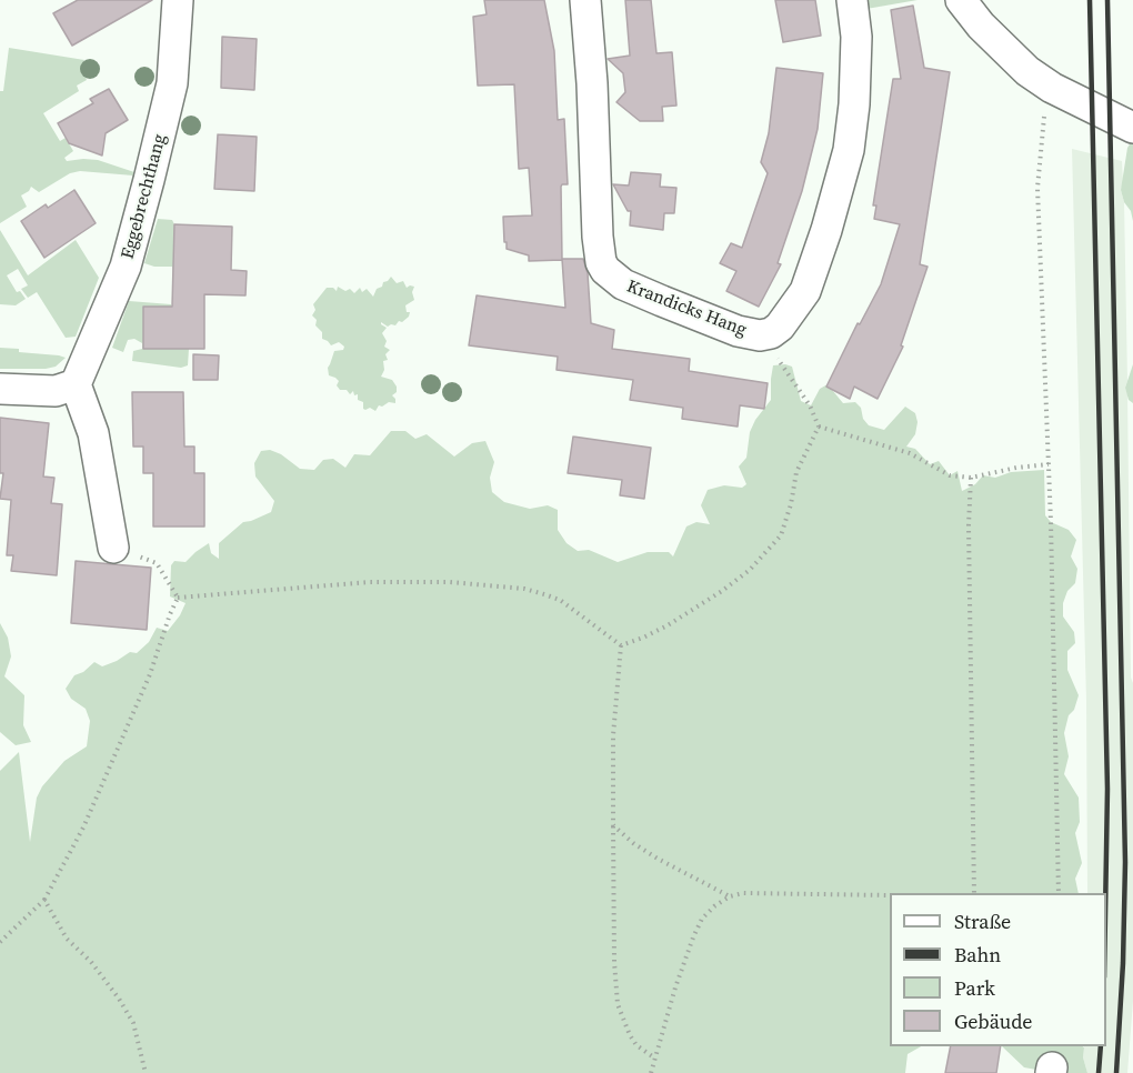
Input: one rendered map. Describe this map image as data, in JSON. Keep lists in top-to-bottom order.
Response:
{
  "streets": {
    "street": ["Eggebrechthang", "Krandicks Hang"]
  },
  "legend": [
    "Straße",
    "Bahn",
    "Park",
    "Gebäude"
  ]
}
